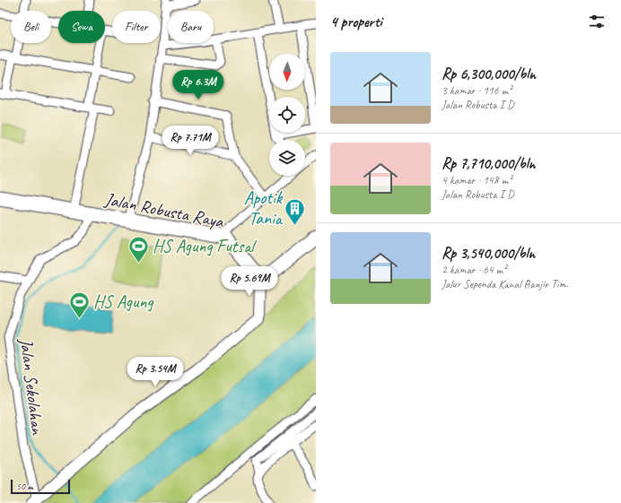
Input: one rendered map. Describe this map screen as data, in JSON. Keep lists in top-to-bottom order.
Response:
{
  "streets": {
    "main road": ["Jalan Robusta Raya"],
    "street": ["Jalan Sekolahan"]
  },
  "crossings": [
    ["Jalan Robusta Raya", "Jalan Sekolahan"]
  ],
  "places": {
    "building": ["Apotik Tania"],
    "sports": ["HS Agung Futsal", "HS Agung"]
  },
  "scale_bar": "50 m",
  "north": "bottom",
  "page": {
    "heading": "4 properti",
    "chip": [
      "Beli",
      "Sewa",
      "Filter",
      "Baru"
    ],
    "list": [
      {
        "name": "Rp 6,300,000/bln",
        "note": "3 kamar · 116 m² · Jalan Robusta I D"
      },
      {
        "name": "Rp 7,710,000/bln",
        "note": "4 kamar · 148 m² · Jalan Robusta I D"
      },
      {
        "name": "Rp 3,540,000/bln",
        "note": "2 kamar · 64 m² · Jalur Sependa Kanal Banjir Tim."
      }
    ],
    "price": [
      "Rp 6.3M",
      "Rp 7.71M",
      "Rp 5.69M",
      "Rp 3.54M"
    ],
    "scale": "50 m"
  }
}
